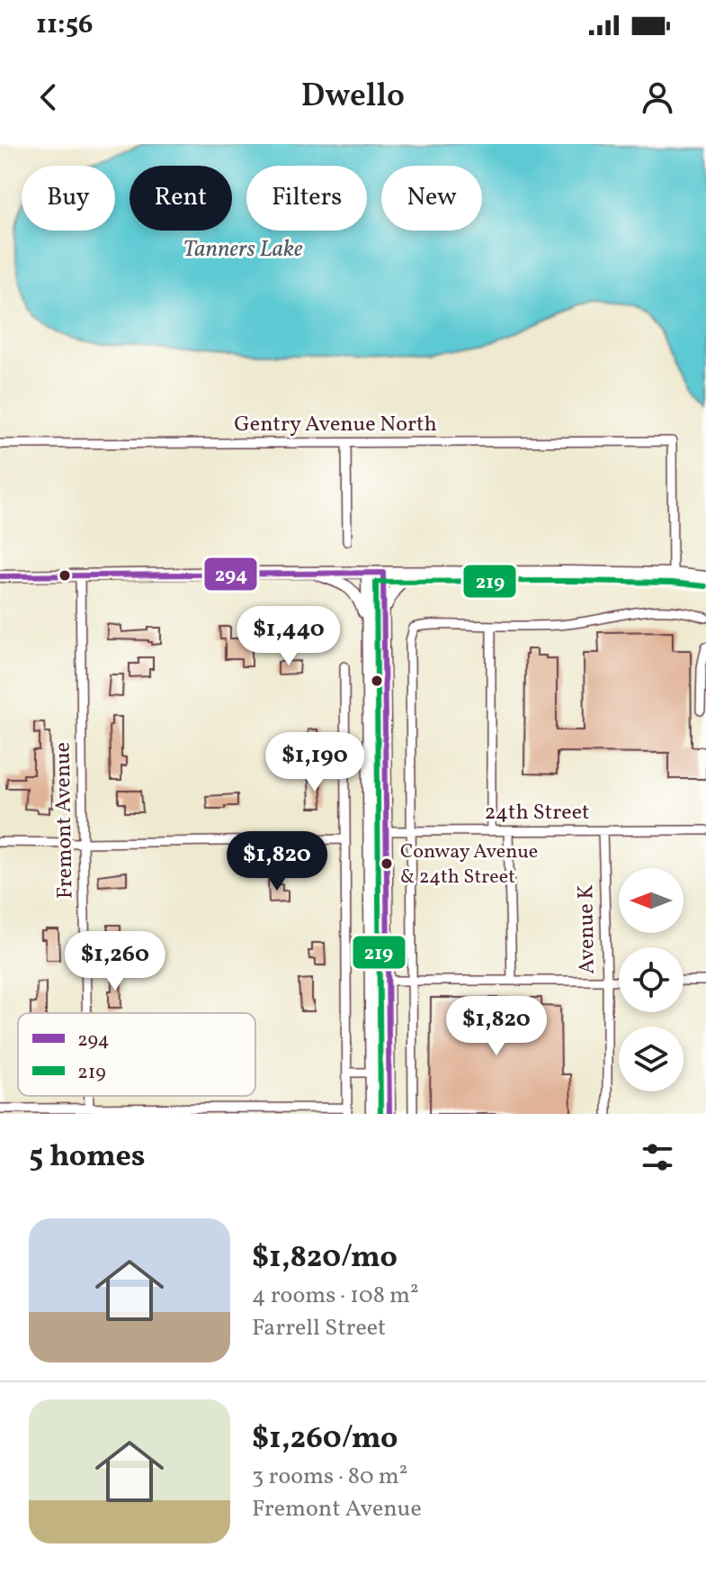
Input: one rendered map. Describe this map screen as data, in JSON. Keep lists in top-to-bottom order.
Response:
{
  "streets": {
    "street": [
      "Gentry Avenue North",
      "24th Street",
      "Fremont Avenue",
      "Avenue K"
    ]
  },
  "crossings": [
    ["24th Street", "Avenue K"]
  ],
  "water": ["Tanners Lake"],
  "places": ["Conway Avenue & 24th Street"],
  "lines": ["transit line 294", "transit line 219"],
  "legend": ["294", "219"],
  "north": "left",
  "page": {
    "status": "11:56",
    "header": "Dwello",
    "chip": [
      "Buy",
      "Rent",
      "Filters",
      "New"
    ],
    "price": [
      "$1,440",
      "$1,190",
      "$1,820",
      "$1,260",
      "$1,820"
    ],
    "heading": "5 homes",
    "list": [
      {
        "name": "$1,820/mo",
        "note": "4 rooms · 108 m² · Farrell Street"
      },
      {
        "name": "$1,260/mo",
        "note": "3 rooms · 80 m² · Fremont Avenue"
      }
    ]
  }
}
